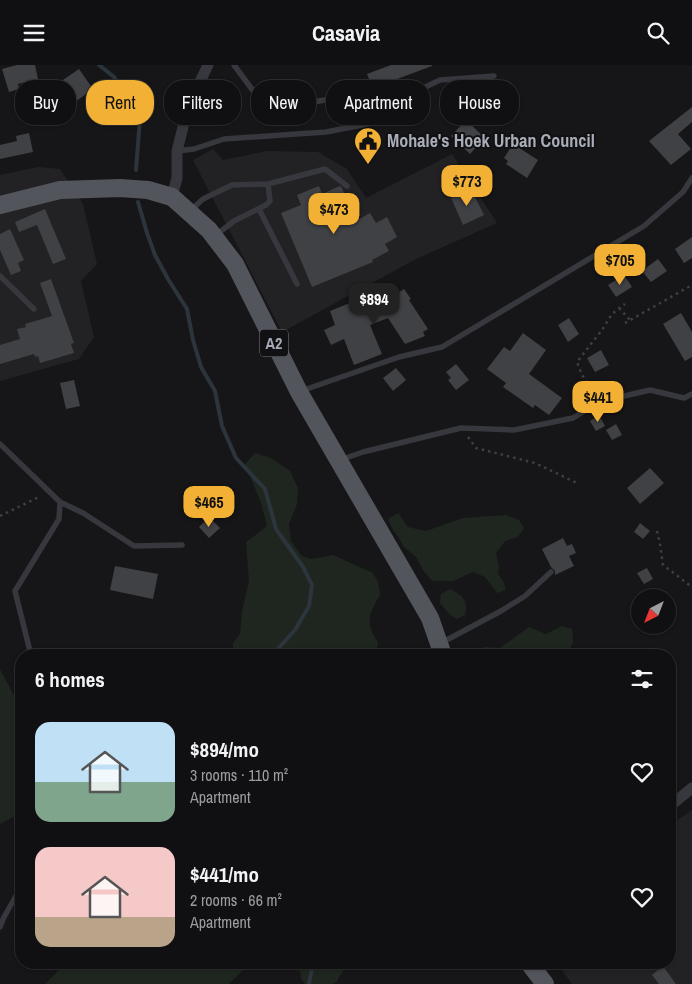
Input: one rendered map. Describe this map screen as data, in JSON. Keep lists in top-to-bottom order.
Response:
{
  "streets": {
    "main road": ["A2"]
  },
  "places": {
    "public building": ["Mohale's Hoek Urban Council"]
  },
  "north": "bottom left",
  "page": {
    "header": "Casavia",
    "chip": [
      "Buy",
      "Rent",
      "Filters",
      "New",
      "Apartment",
      "House"
    ],
    "price": [
      "$773",
      "$473",
      "$705",
      "$894",
      "$441",
      "$465"
    ],
    "heading": "6 homes",
    "list": [
      {
        "name": "$894/mo",
        "note": "3 rooms · 110 m² · Apartment"
      },
      {
        "name": "$441/mo",
        "note": "2 rooms · 66 m² · Apartment"
      }
    ]
  }
}
